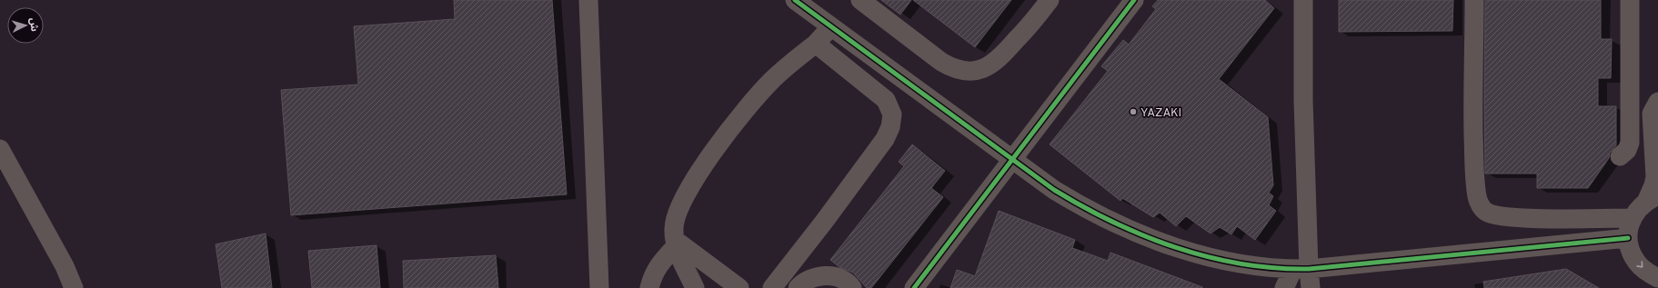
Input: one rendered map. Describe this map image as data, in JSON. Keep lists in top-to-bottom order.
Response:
{
  "places": ["YAZAKI"],
  "north": "right"
}
